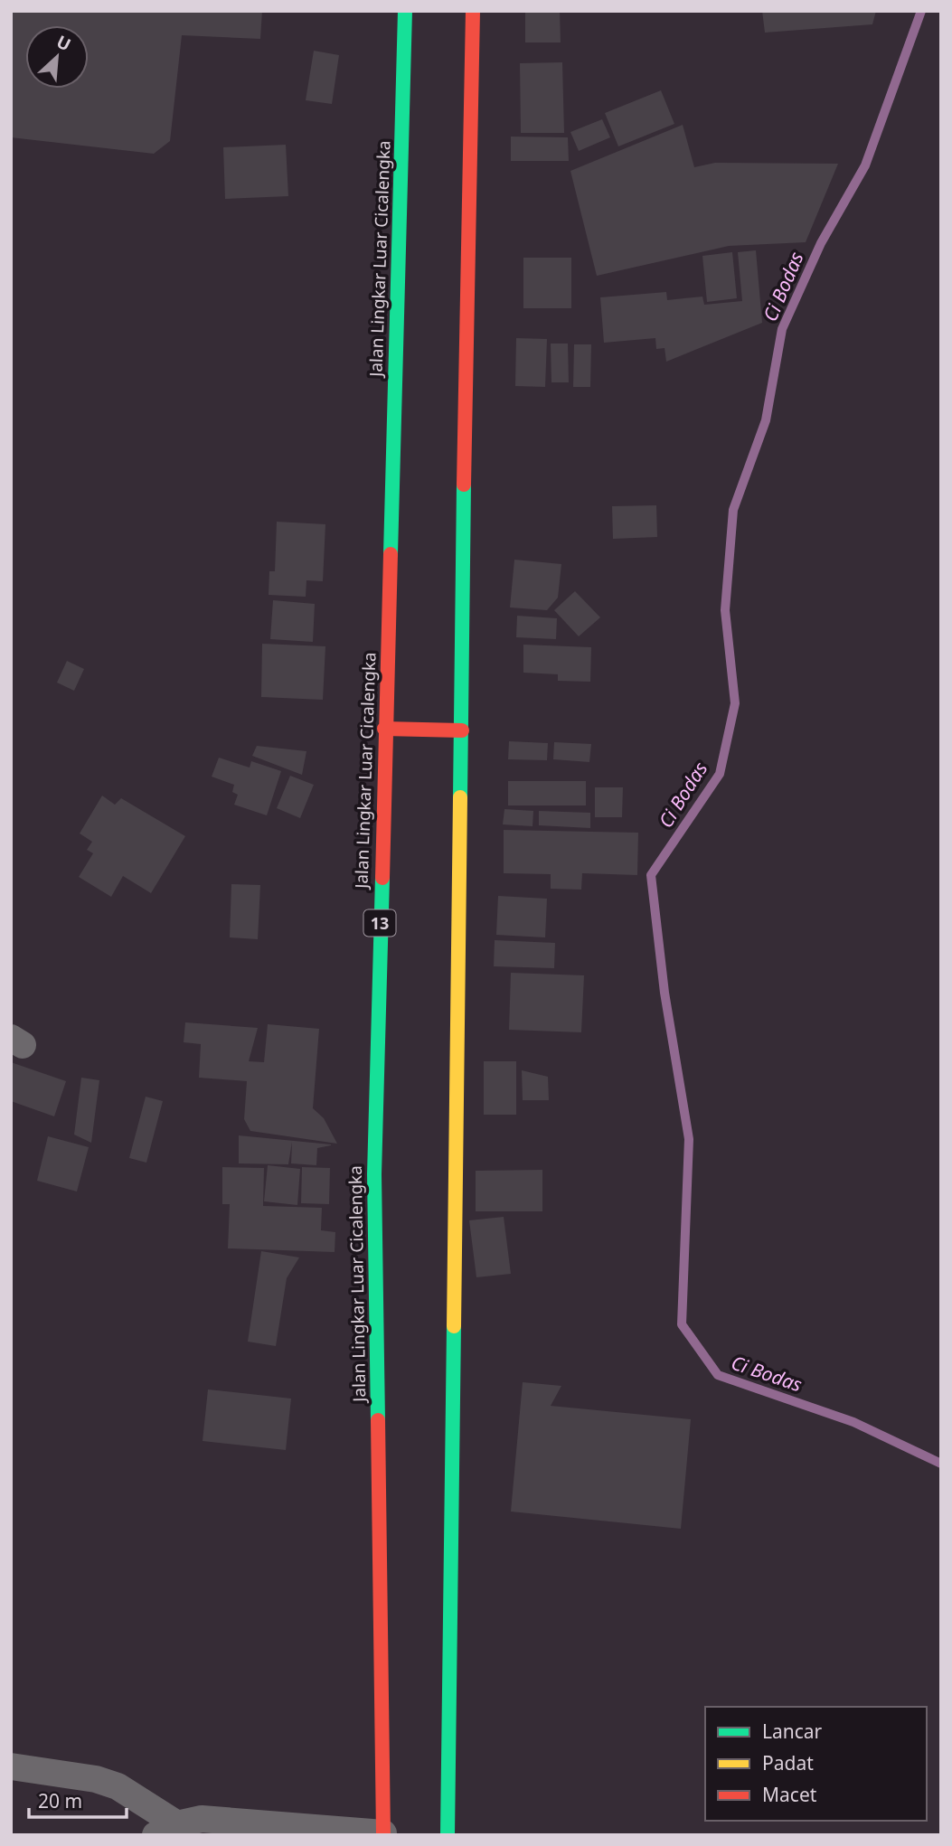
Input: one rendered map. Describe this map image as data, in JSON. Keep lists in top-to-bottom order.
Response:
{
  "streets": {
    "highway": ["Jalan Lingkar Luar Cicalengka", "13"]
  },
  "water": ["Ci Bodas"],
  "legend": ["Lancar", "Padat", "Macet"],
  "scale_bar": "20 m",
  "north": "top right"
}
